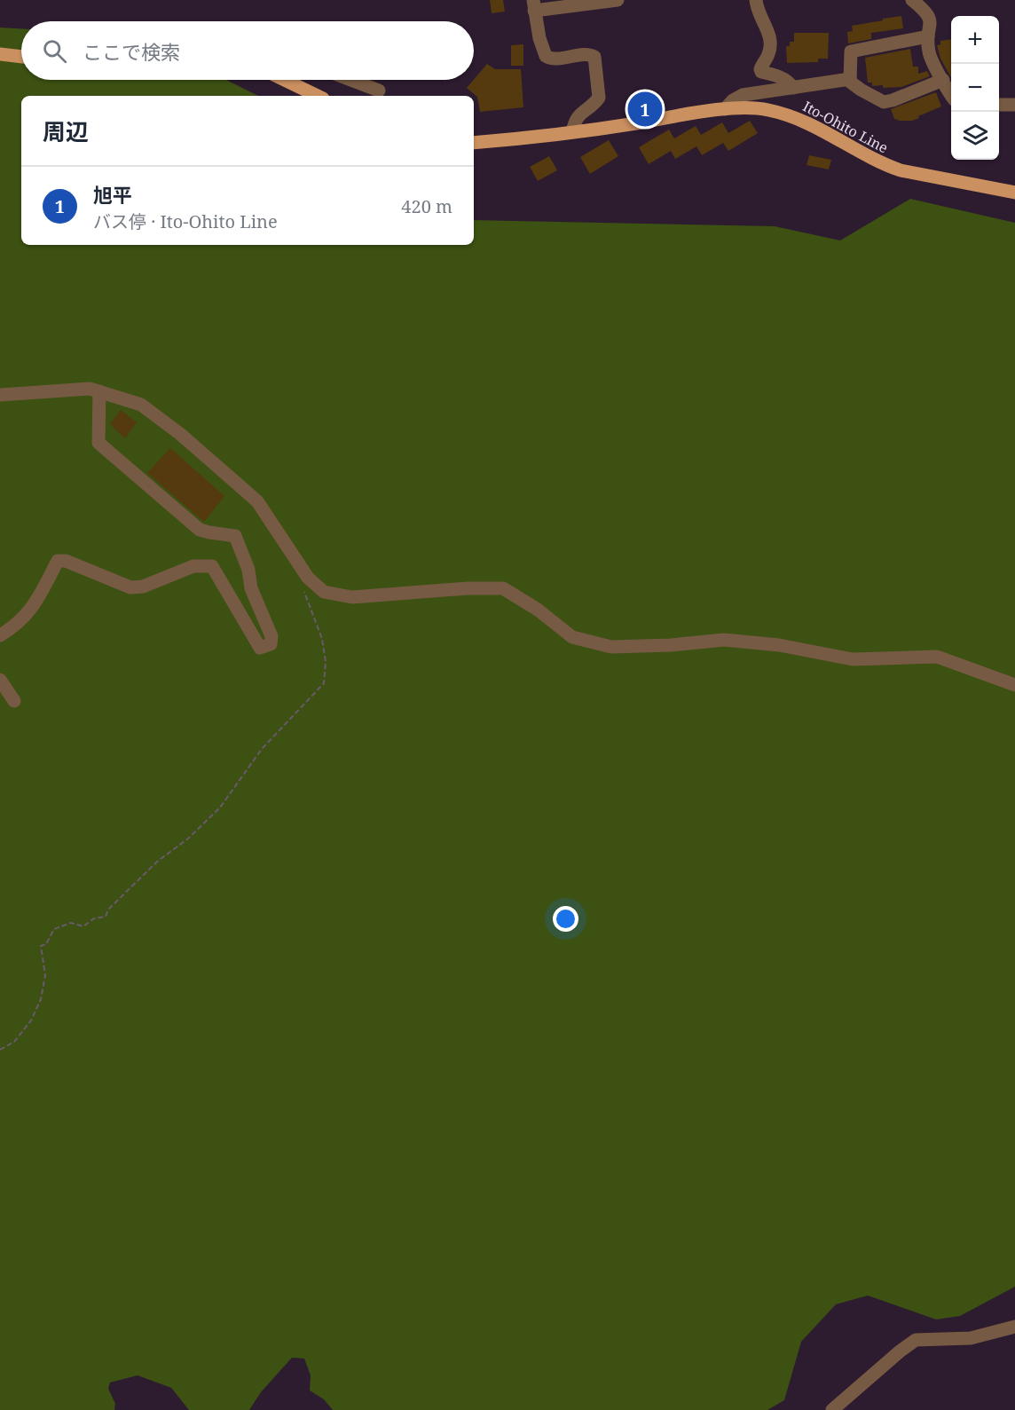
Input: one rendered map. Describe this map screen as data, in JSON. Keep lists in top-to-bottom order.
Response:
{
  "streets": {
    "main road": ["Ito-Ohito Line"]
  },
  "page": {
    "map_buttons": ["+", "−"],
    "search": "ここで検索",
    "pins": "1",
    "heading": "周辺",
    "list": [
      {
        "mark": "1",
        "name": "旭平",
        "note": "バス停 · Ito-Ohito Line",
        "value": "420 m"
      }
    ]
  }
}
